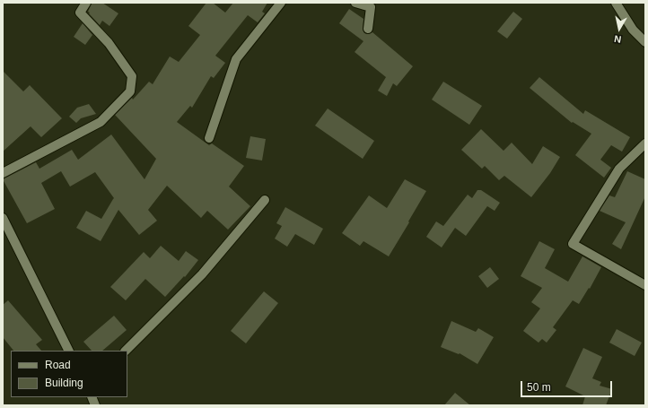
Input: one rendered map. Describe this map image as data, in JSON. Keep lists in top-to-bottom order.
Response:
{
  "legend": ["Road", "Building"],
  "scale_bar": "50 m",
  "north": "bottom"
}
